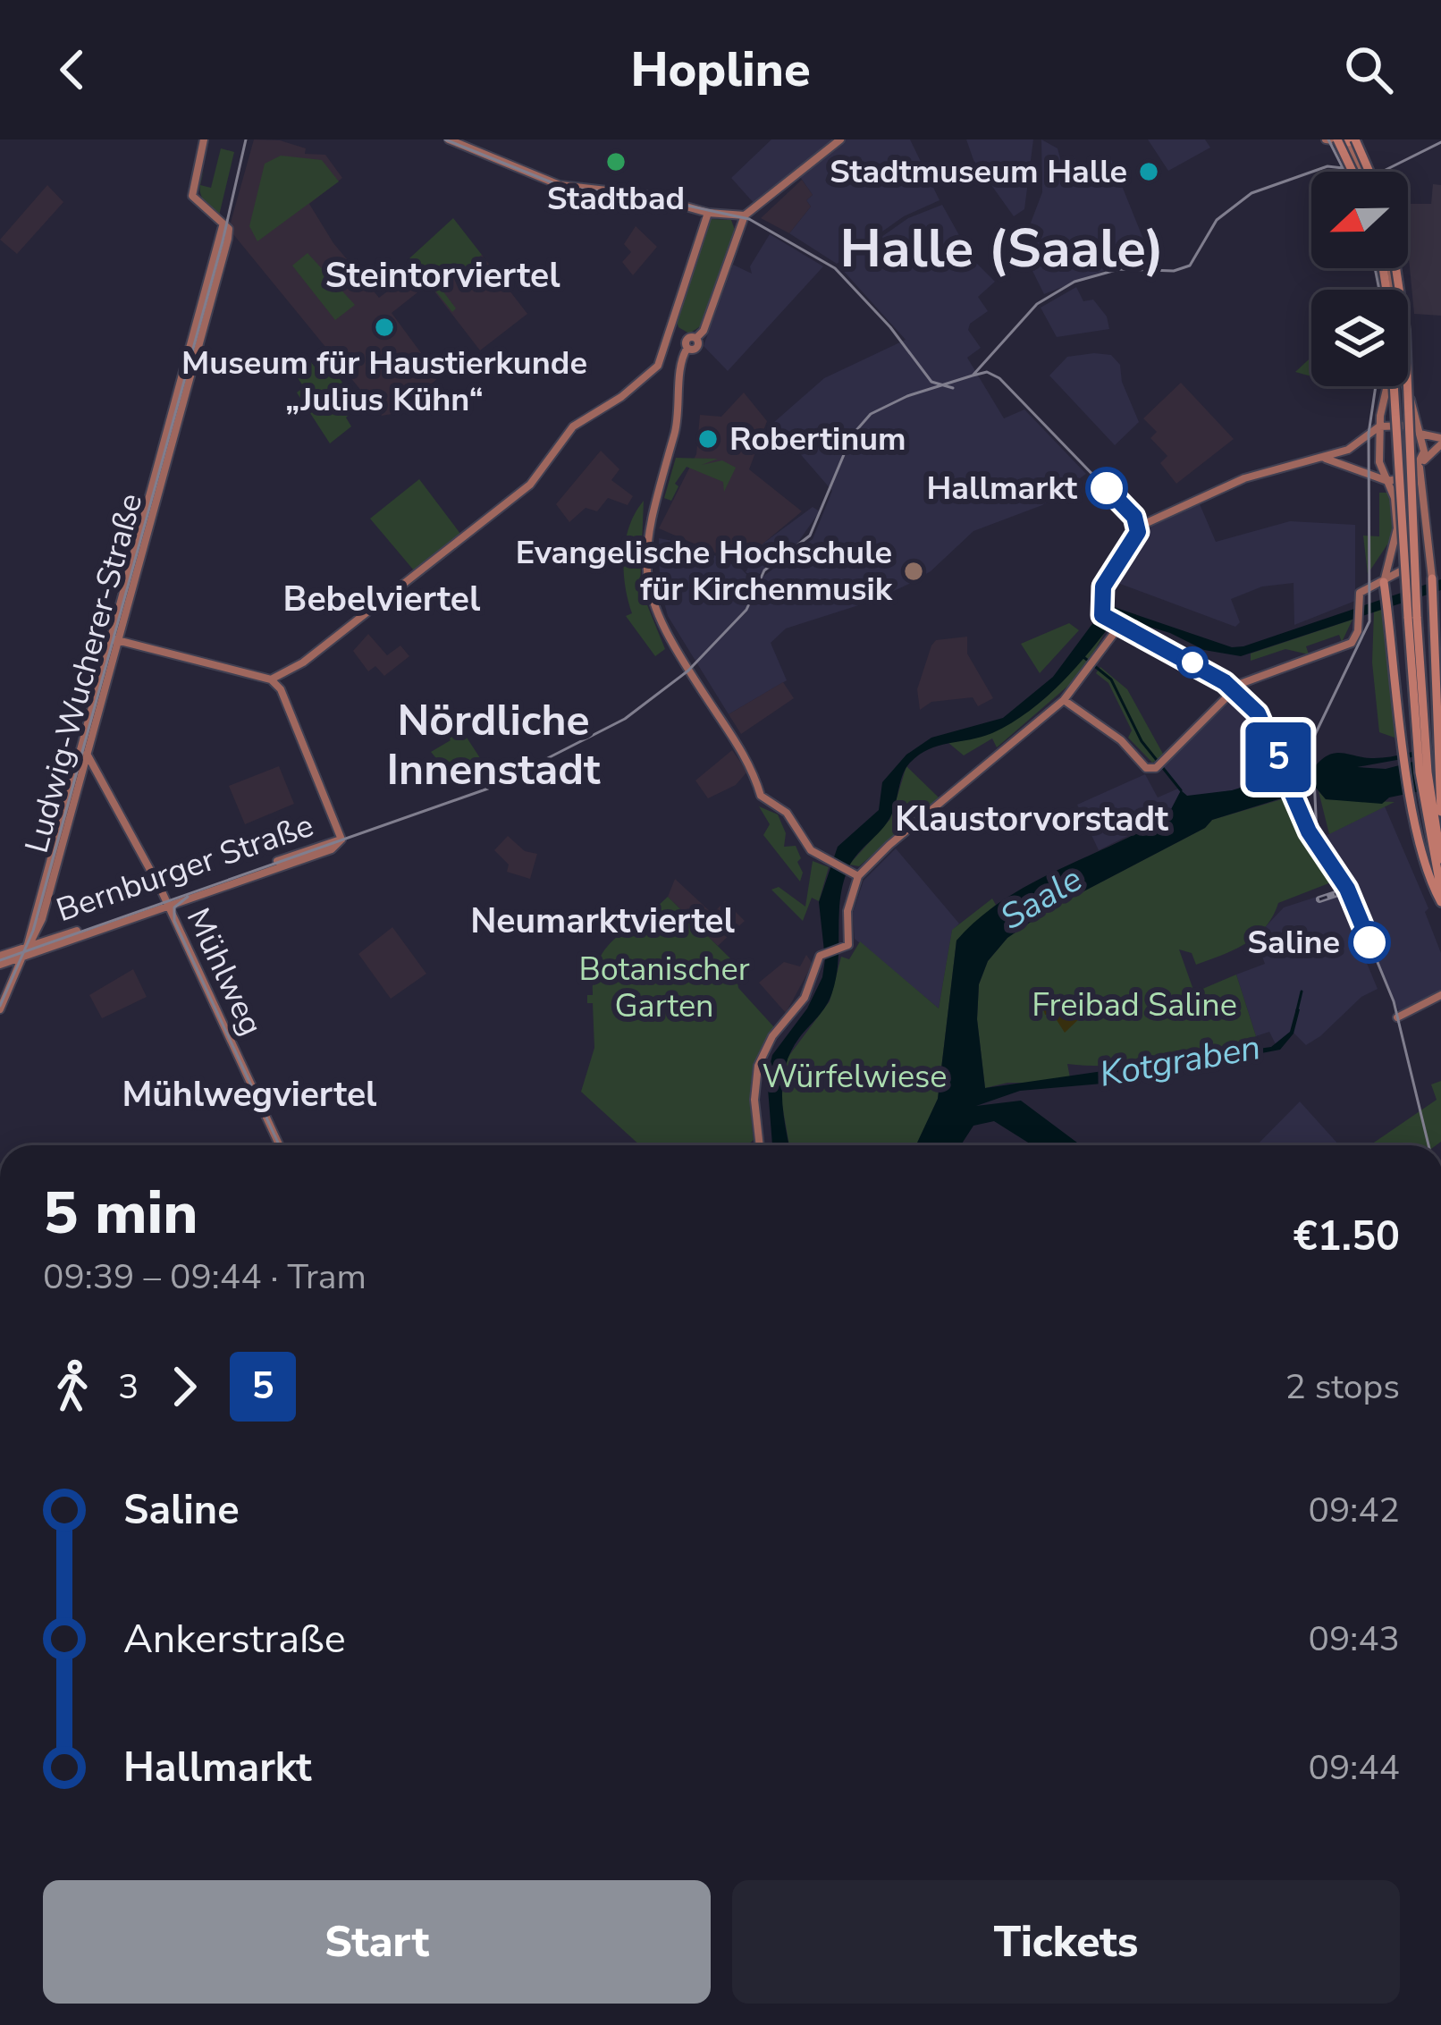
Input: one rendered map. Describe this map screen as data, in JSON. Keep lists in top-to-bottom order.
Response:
{
  "streets": {
    "street": ["Ludwig-Wucherer-Straße", "Bernburger Straße", "Mühlweg"]
  },
  "crossings": [
    ["Ludwig-Wucherer-Straße", "Bernburger Straße"],
    ["Ludwig-Wucherer-Straße", "Mühlweg"],
    ["Bernburger Straße", "Mühlweg"]
  ],
  "districts": [
    "Halle (Saale)",
    "Steintorviertel",
    "Bebelviertel",
    "Nördliche Innenstadt",
    "Klaustorvorstadt",
    "Neumarktviertel",
    "Mühlwegviertel"
  ],
  "water": ["Saale", "Kotgraben"],
  "parks": ["Botanischer Garten", "Freibad Saline", "Würfelwiese"],
  "places": [
    "Stadtbad",
    "Stadtmuseum Halle",
    "Museum für Haustierkunde „Julius Kühn“",
    "Robertinum",
    "Hallmarkt",
    "Evangelische Hochschule für Kirchenmusik",
    "Saline"
  ],
  "lines": ["tram line 5"],
  "north": "left",
  "page": {
    "header": "Hopline",
    "on_map": "5",
    "heading": ["5 min", "09:39 – 09:44 · Tram", "€1.50"],
    "legs": ["3", "5", "2 stops"],
    "list": [
      {
        "name": "Saline",
        "value": "09:42"
      },
      {
        "name": "Ankerstraße",
        "value": "09:43"
      },
      {
        "name": "Hallmarkt",
        "value": "09:44"
      }
    ],
    "buttons": ["Start", "Tickets"]
  }
}
